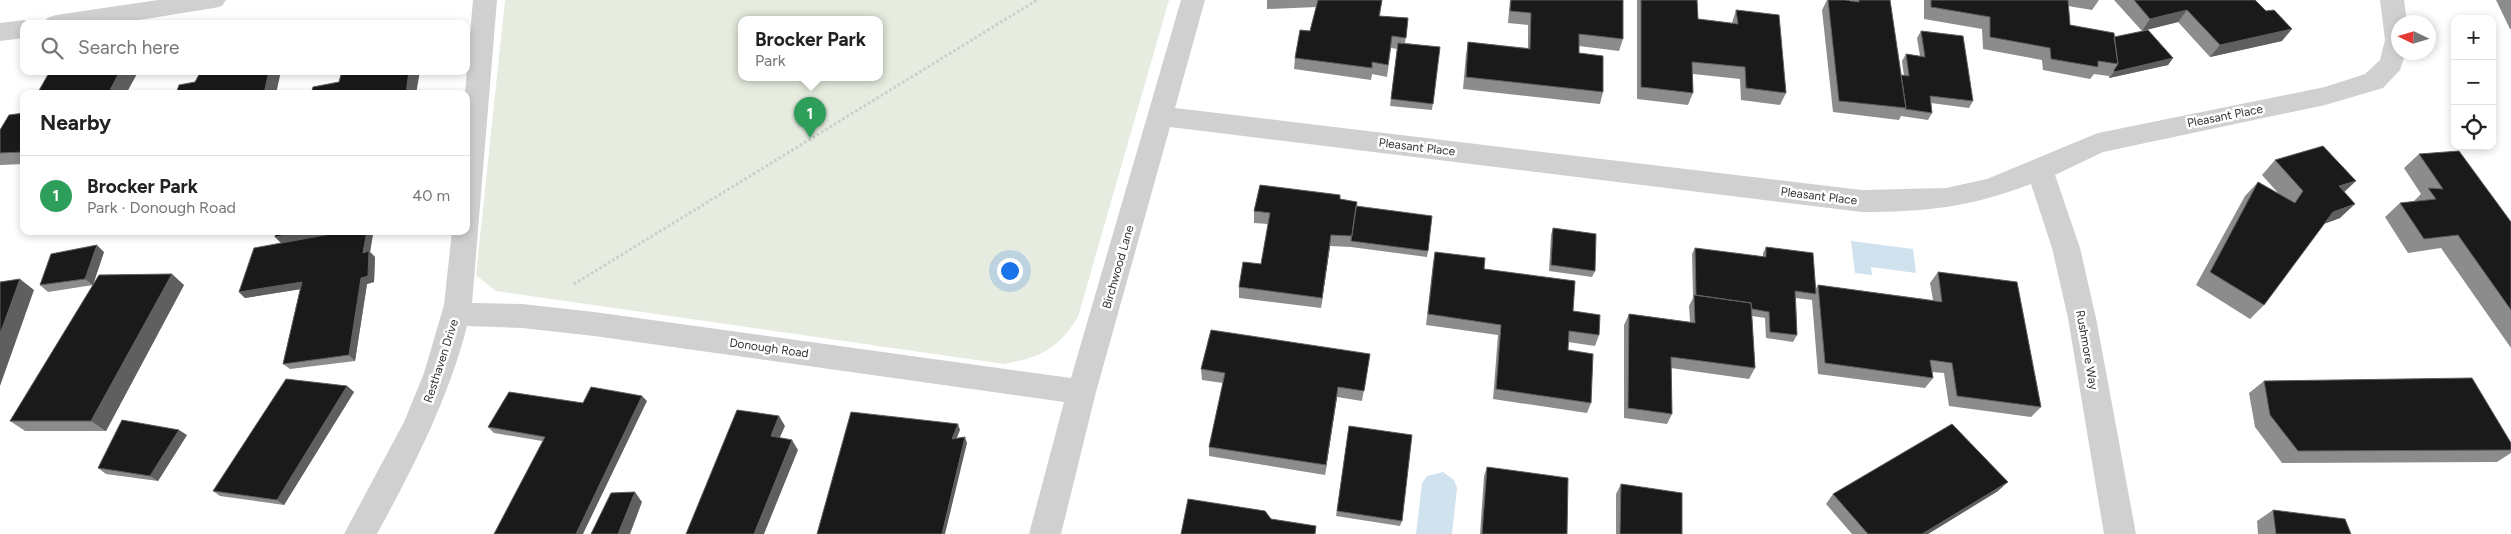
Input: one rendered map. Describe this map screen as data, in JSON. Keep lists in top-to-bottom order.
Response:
{
  "streets": {
    "street": [
      "Pleasant Place",
      "Birchwood Lane",
      "Donough Road",
      "Rushmore Way",
      "Resthaven Drive"
    ]
  },
  "crossings": [
    ["Pleasant Place", "Birchwood Lane"],
    ["Pleasant Place", "Rushmore Way"],
    ["Birchwood Lane", "Donough Road"],
    ["Donough Road", "Resthaven Drive"]
  ],
  "north": "left",
  "page": {
    "map_buttons": ["+", "−"],
    "popup": ["Brocker Park", "Park"],
    "search": "Search here",
    "heading": "Nearby",
    "pins": "1",
    "list": [
      {
        "mark": "1",
        "name": "Brocker Park",
        "note": "Park · Donough Road",
        "value": "40 m"
      }
    ]
  }
}
